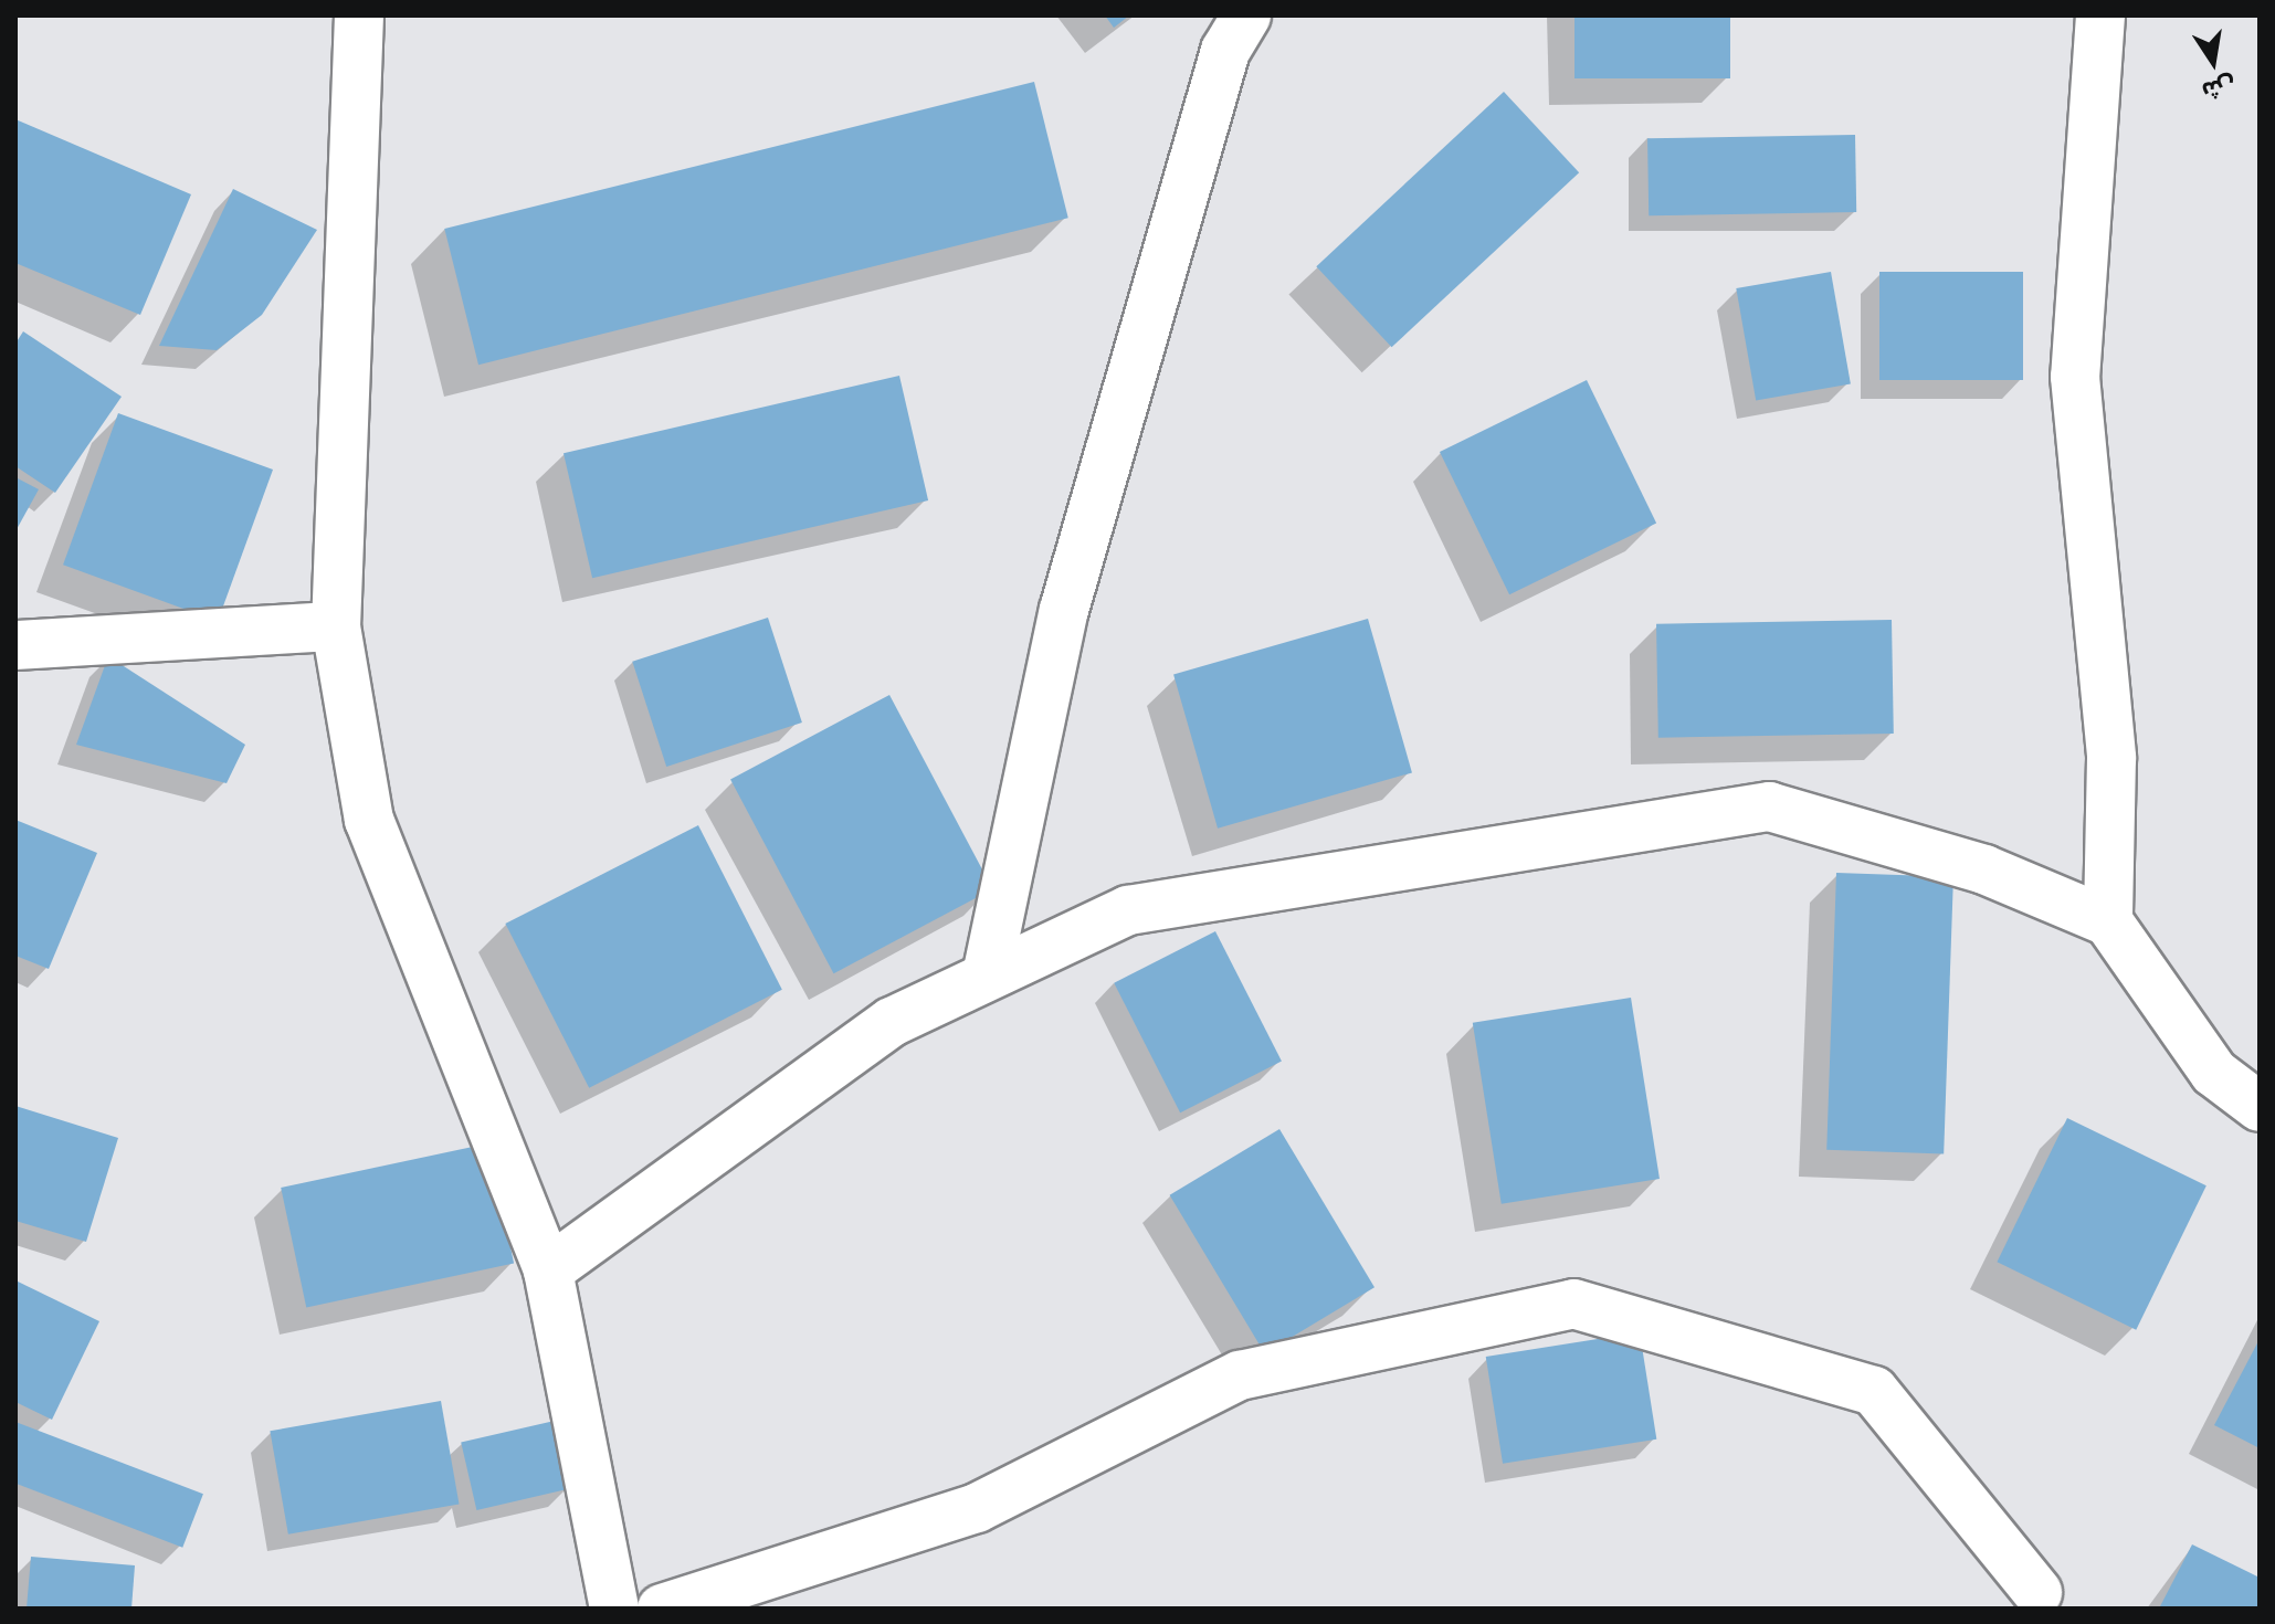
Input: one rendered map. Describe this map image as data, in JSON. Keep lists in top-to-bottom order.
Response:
{
  "north": "bottom"
}
